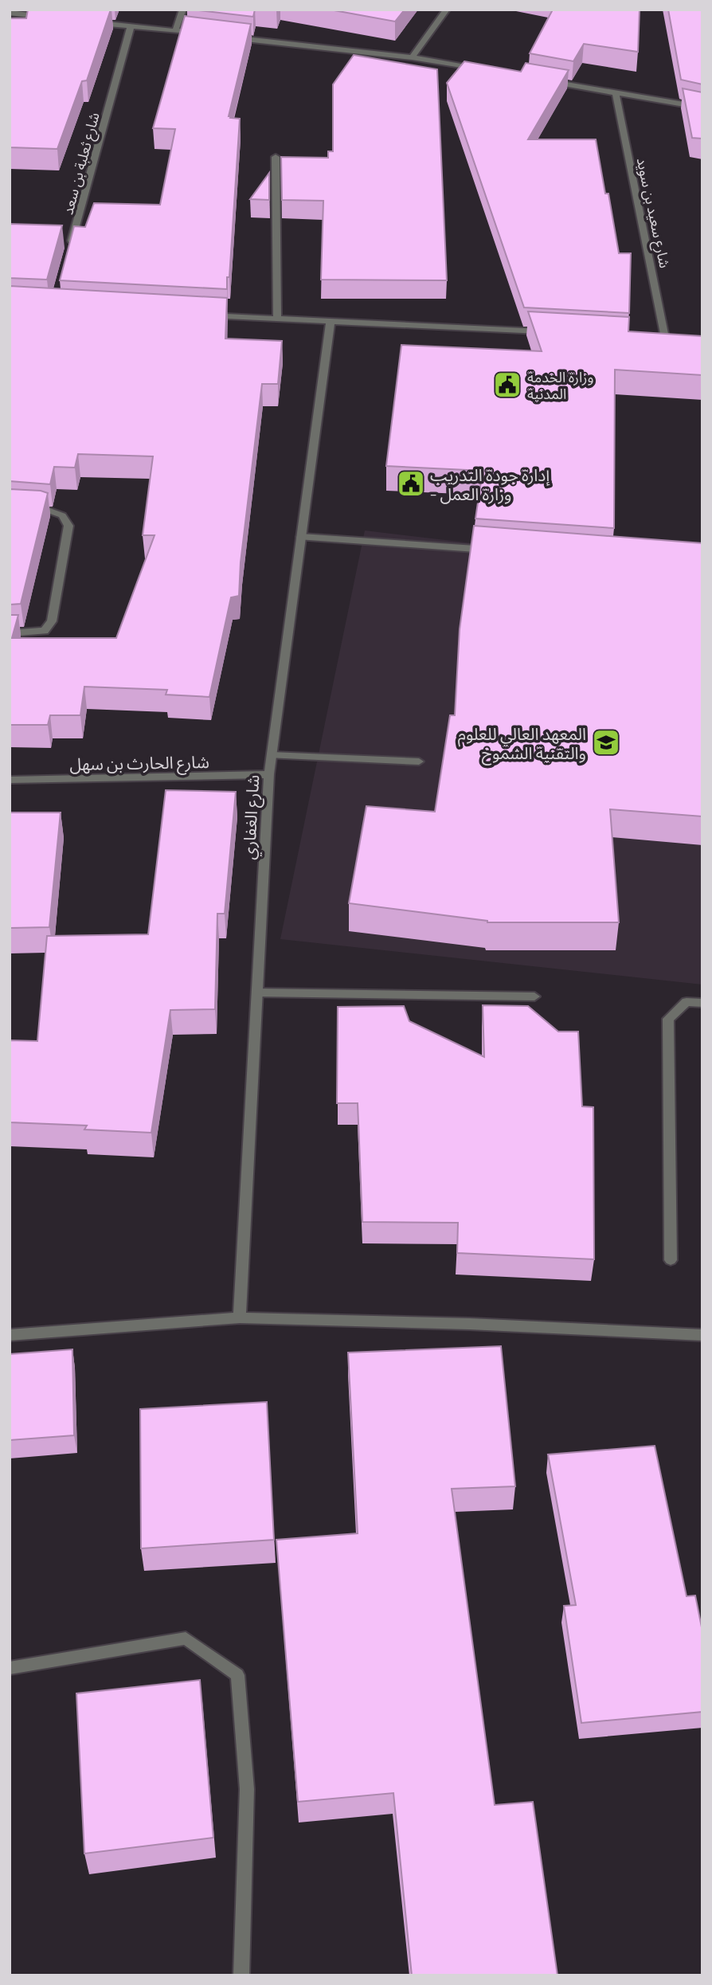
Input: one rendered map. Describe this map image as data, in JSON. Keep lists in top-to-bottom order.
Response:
{
  "streets": {
    "street": [
      "شارع ثعلبة بن سعد",
      "شارع سعيد بن سويد",
      "شارع الحارث بن سهل",
      "شارع الغفاري"
    ]
  },
  "crossings": [
    ["شارع الحارث بن سهل", "شارع الغفاري"]
  ],
  "places": {
    "public building": ["وزارة الخدمة المدنية", "إدارة جودة التدريب - وزارة العمل"],
    "school or university": ["المعهد العالي للعلوم والتقنية الشموخ"]
  }
}
